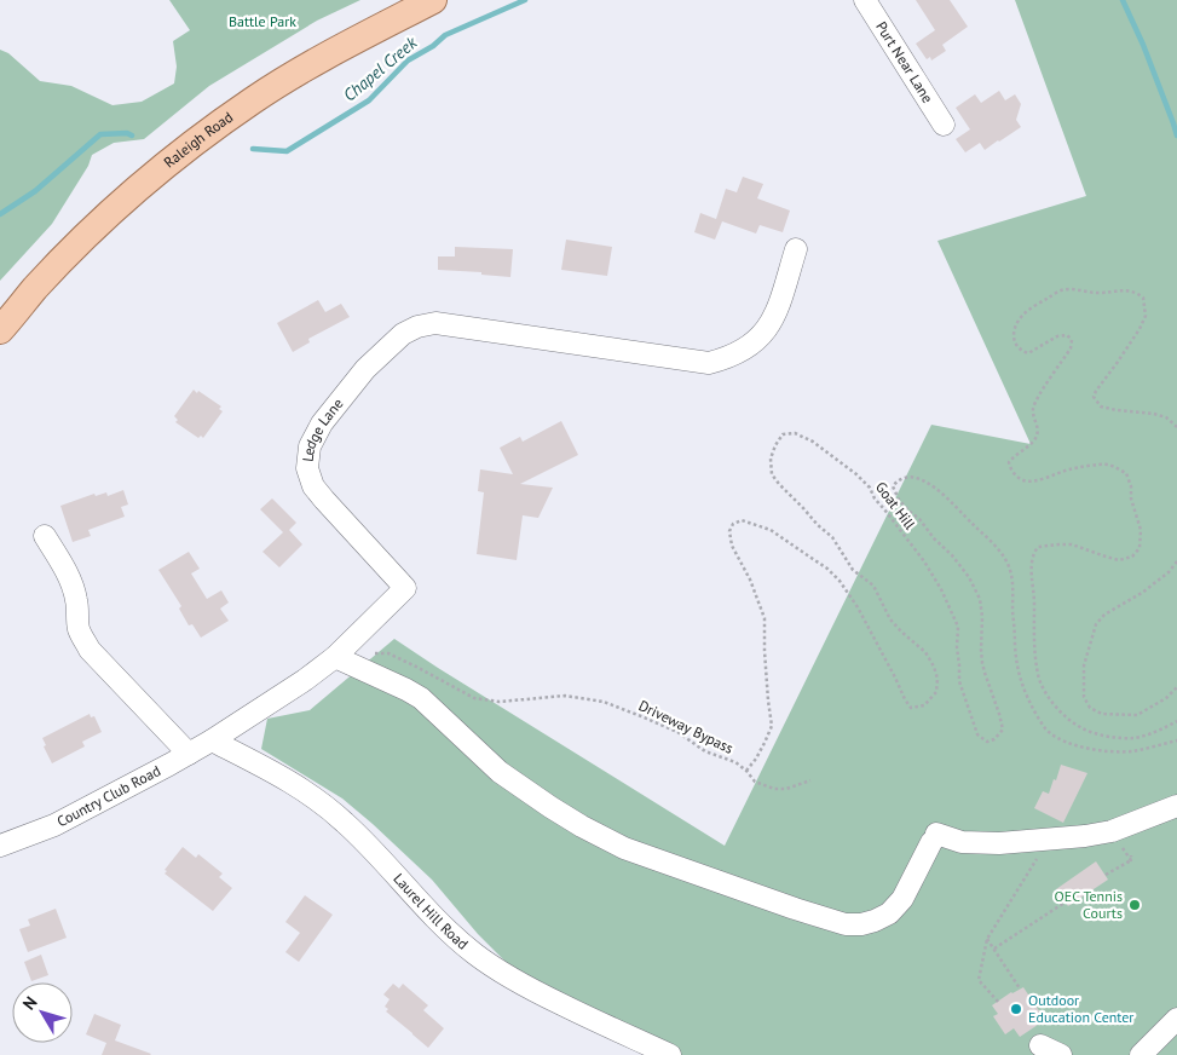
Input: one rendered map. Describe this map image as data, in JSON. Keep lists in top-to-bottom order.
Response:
{
  "streets": {
    "main road": ["Raleigh Road"],
    "street": [
      "Purt Near Lane",
      "Ledge Lane",
      "Country Club Road",
      "Laurel Hill Road"
    ],
    "path": ["Goat Hill", "Driveway Bypass"]
  },
  "crossings": [
    ["Ledge Lane", "Country Club Road"],
    ["Ledge Lane", "Laurel Hill Road"],
    ["Goat Hill", "Driveway Bypass"],
    ["Country Club Road", "Laurel Hill Road"]
  ],
  "water": ["Chapel Creek"],
  "parks": ["Battle Park"],
  "places": ["OEC Tennis Courts", "Outdoor Education Center"],
  "north": "top left"
}
